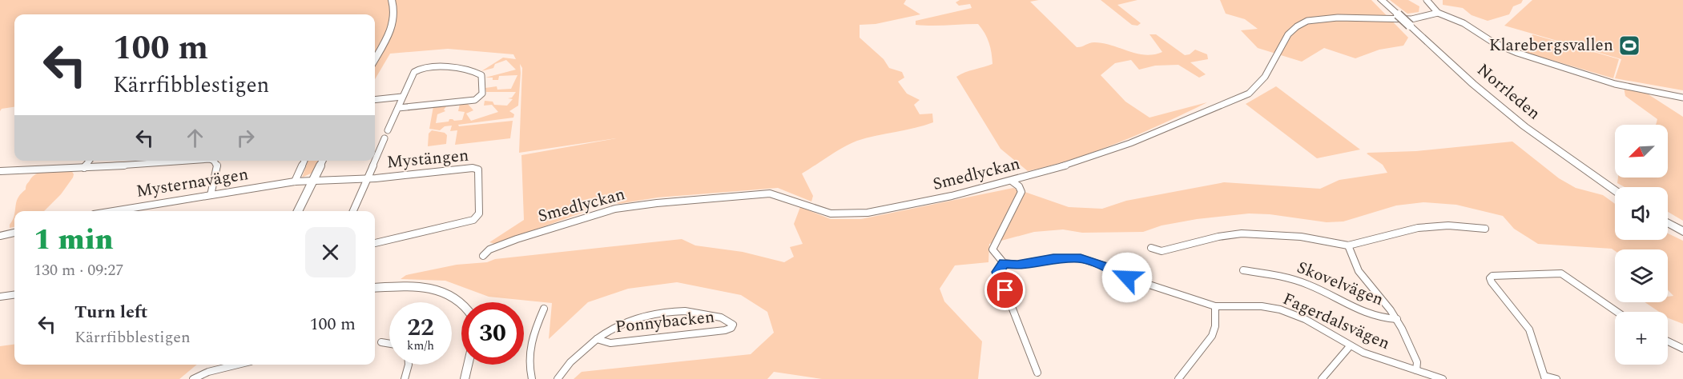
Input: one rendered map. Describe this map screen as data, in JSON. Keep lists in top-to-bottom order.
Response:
{
  "streets": {
    "highway": ["Norrleden"],
    "street": [
      "Mystängen",
      "Smedlyckan",
      "Mysternavägen",
      "Skovelvägen",
      "Fagerdalsvägen",
      "Ponnybacken"
    ]
  },
  "crossings": [
    ["Mystängen", "Mysternavägen"]
  ],
  "places": {
    "sports": ["Klarebergsvallen"]
  },
  "north": "bottom left",
  "page": {
    "turn": ["100 m", "Kärrfibblestigen"],
    "map_buttons": "+",
    "heading": ["1 min", "130 m · 09:27"],
    "list": [
      {
        "name": "Turn left",
        "note": "Kärrfibblestigen",
        "value": "100 m"
      }
    ],
    "speed": "22 km/h",
    "limit": "30"
  }
}
